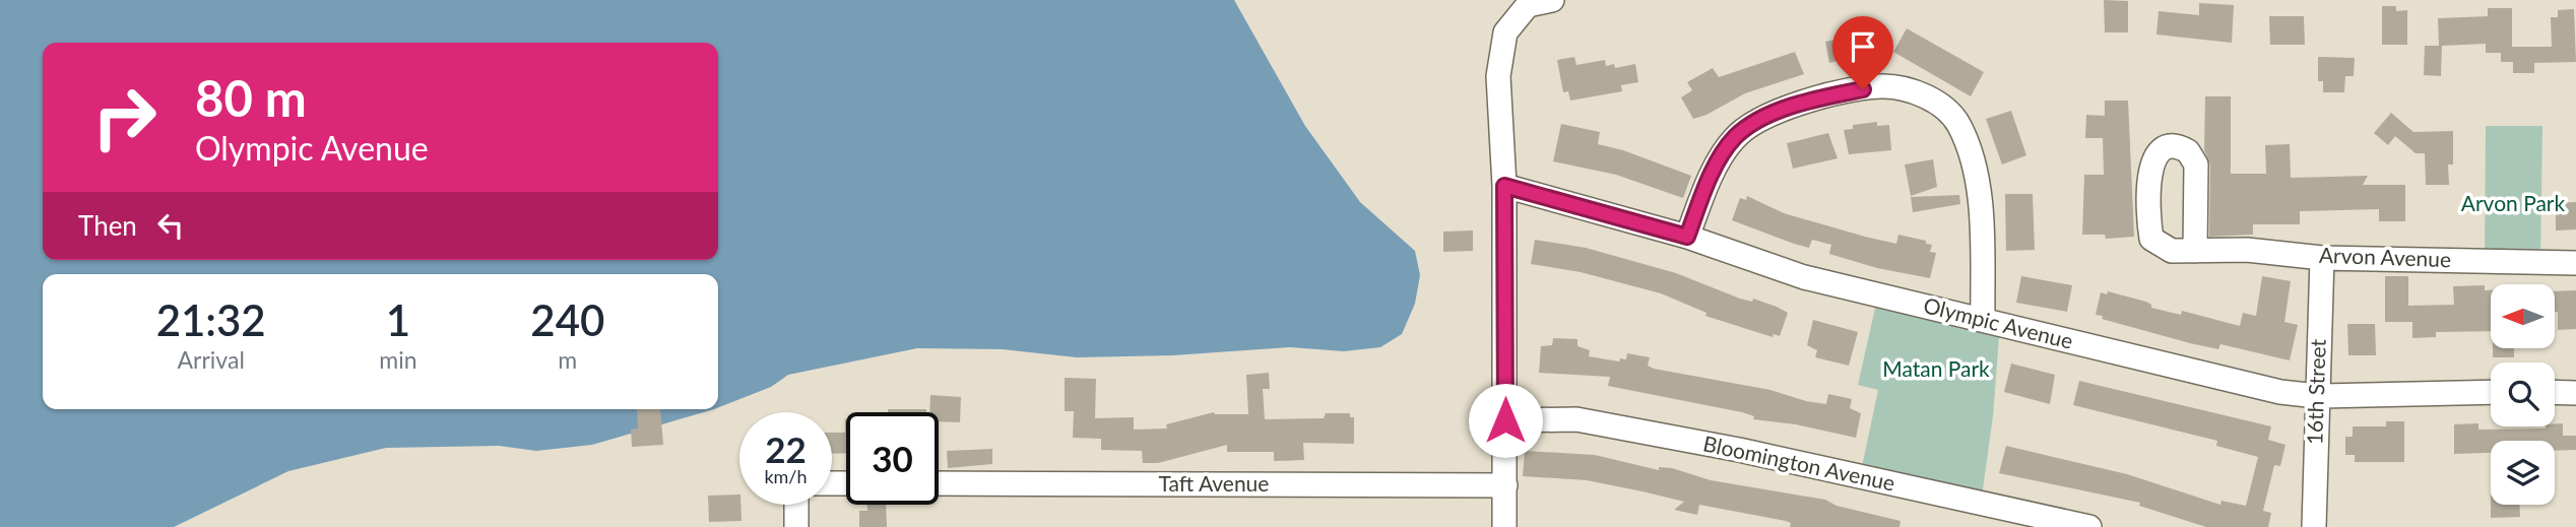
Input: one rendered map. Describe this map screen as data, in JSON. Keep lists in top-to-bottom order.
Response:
{
  "streets": {
    "street": [
      "Arvon Avenue",
      "Olympic Avenue",
      "16th Street",
      "Bloomington Avenue",
      "Taft Avenue"
    ]
  },
  "crossings": [
    ["Arvon Avenue", "16th Street"],
    ["Olympic Avenue", "16th Street"]
  ],
  "parks": ["Arvon Park", "Matan Park"],
  "north": "left",
  "page": {
    "turn": ["80 m", "Olympic Avenue"],
    "then": "Then",
    "eta": [
      "21:32",
      "Arrival",
      "1",
      "min",
      "240",
      "m"
    ],
    "speed": "22 km/h",
    "limit": "30"
  }
}
